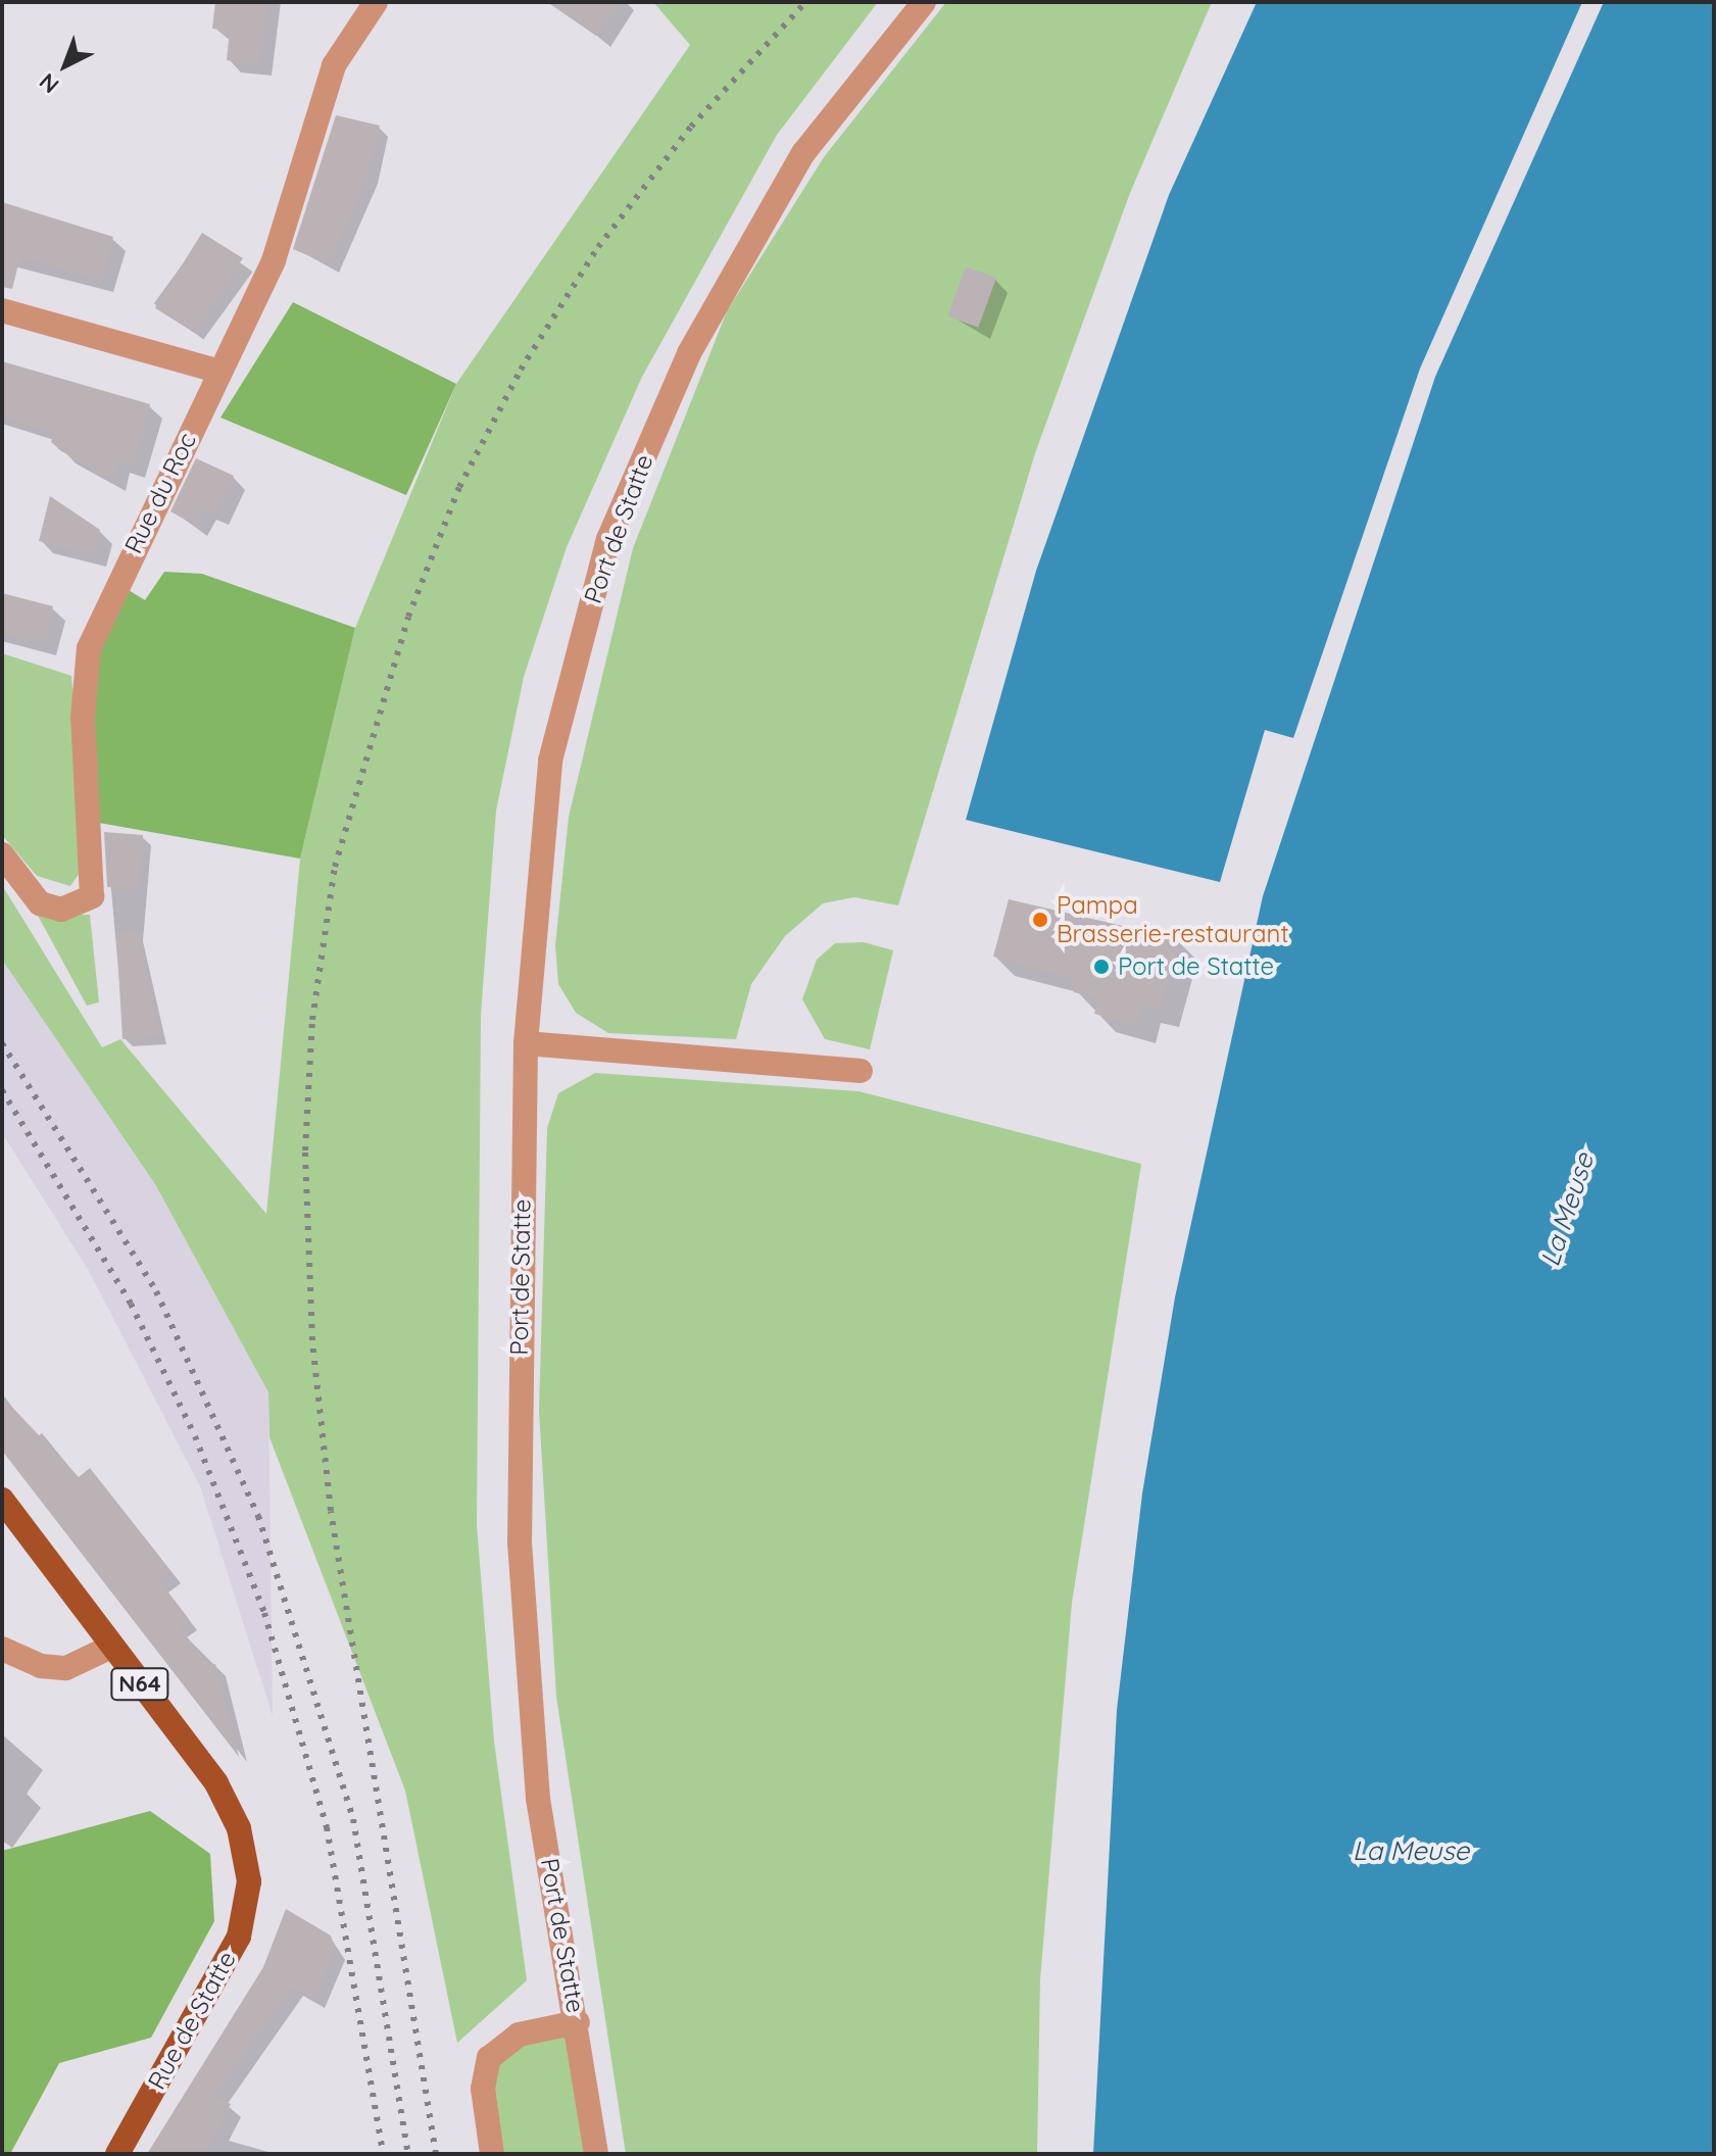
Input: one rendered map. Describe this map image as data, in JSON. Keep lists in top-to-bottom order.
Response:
{
  "streets": {
    "main road": ["N64", "Rue de Statte"],
    "street": ["Rue du Roc", "Port de Statte"]
  },
  "crossings": [
    ["N64", "Rue de Statte"]
  ],
  "water": ["La Meuse"],
  "places": ["Pampa Brasserie-restaurant", "Port de Statte"],
  "north": "bottom left"
}
